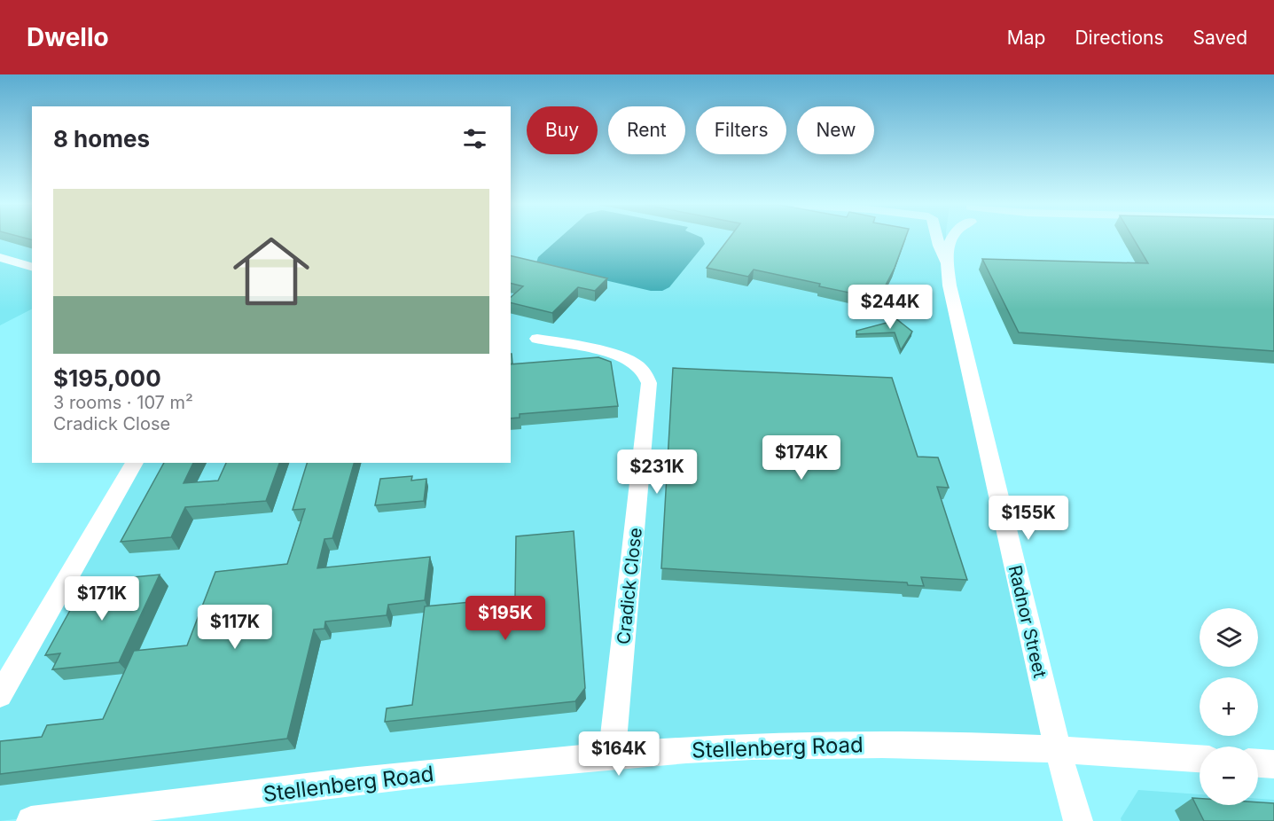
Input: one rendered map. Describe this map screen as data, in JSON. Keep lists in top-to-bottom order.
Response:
{
  "streets": {
    "street": ["Cradick Close", "Radnor Street", "Stellenberg Road"]
  },
  "crossings": [
    ["Cradick Close", "Stellenberg Road"],
    ["Radnor Street", "Stellenberg Road"]
  ],
  "page": {
    "header": "Dwello",
    "nav": ["Map", "Directions", "Saved"],
    "chip": [
      "Buy",
      "Rent",
      "Filters",
      "New"
    ],
    "heading": "8 homes",
    "list": [
      {
        "name": "$195,000",
        "note": "3 rooms · 107 m² · Cradick Close"
      }
    ],
    "price": [
      "$244K",
      "$174K",
      "$231K",
      "$155K",
      "$171K",
      "$195K",
      "$117K",
      "$164K"
    ],
    "map_buttons": ["+", "−"]
  }
}
